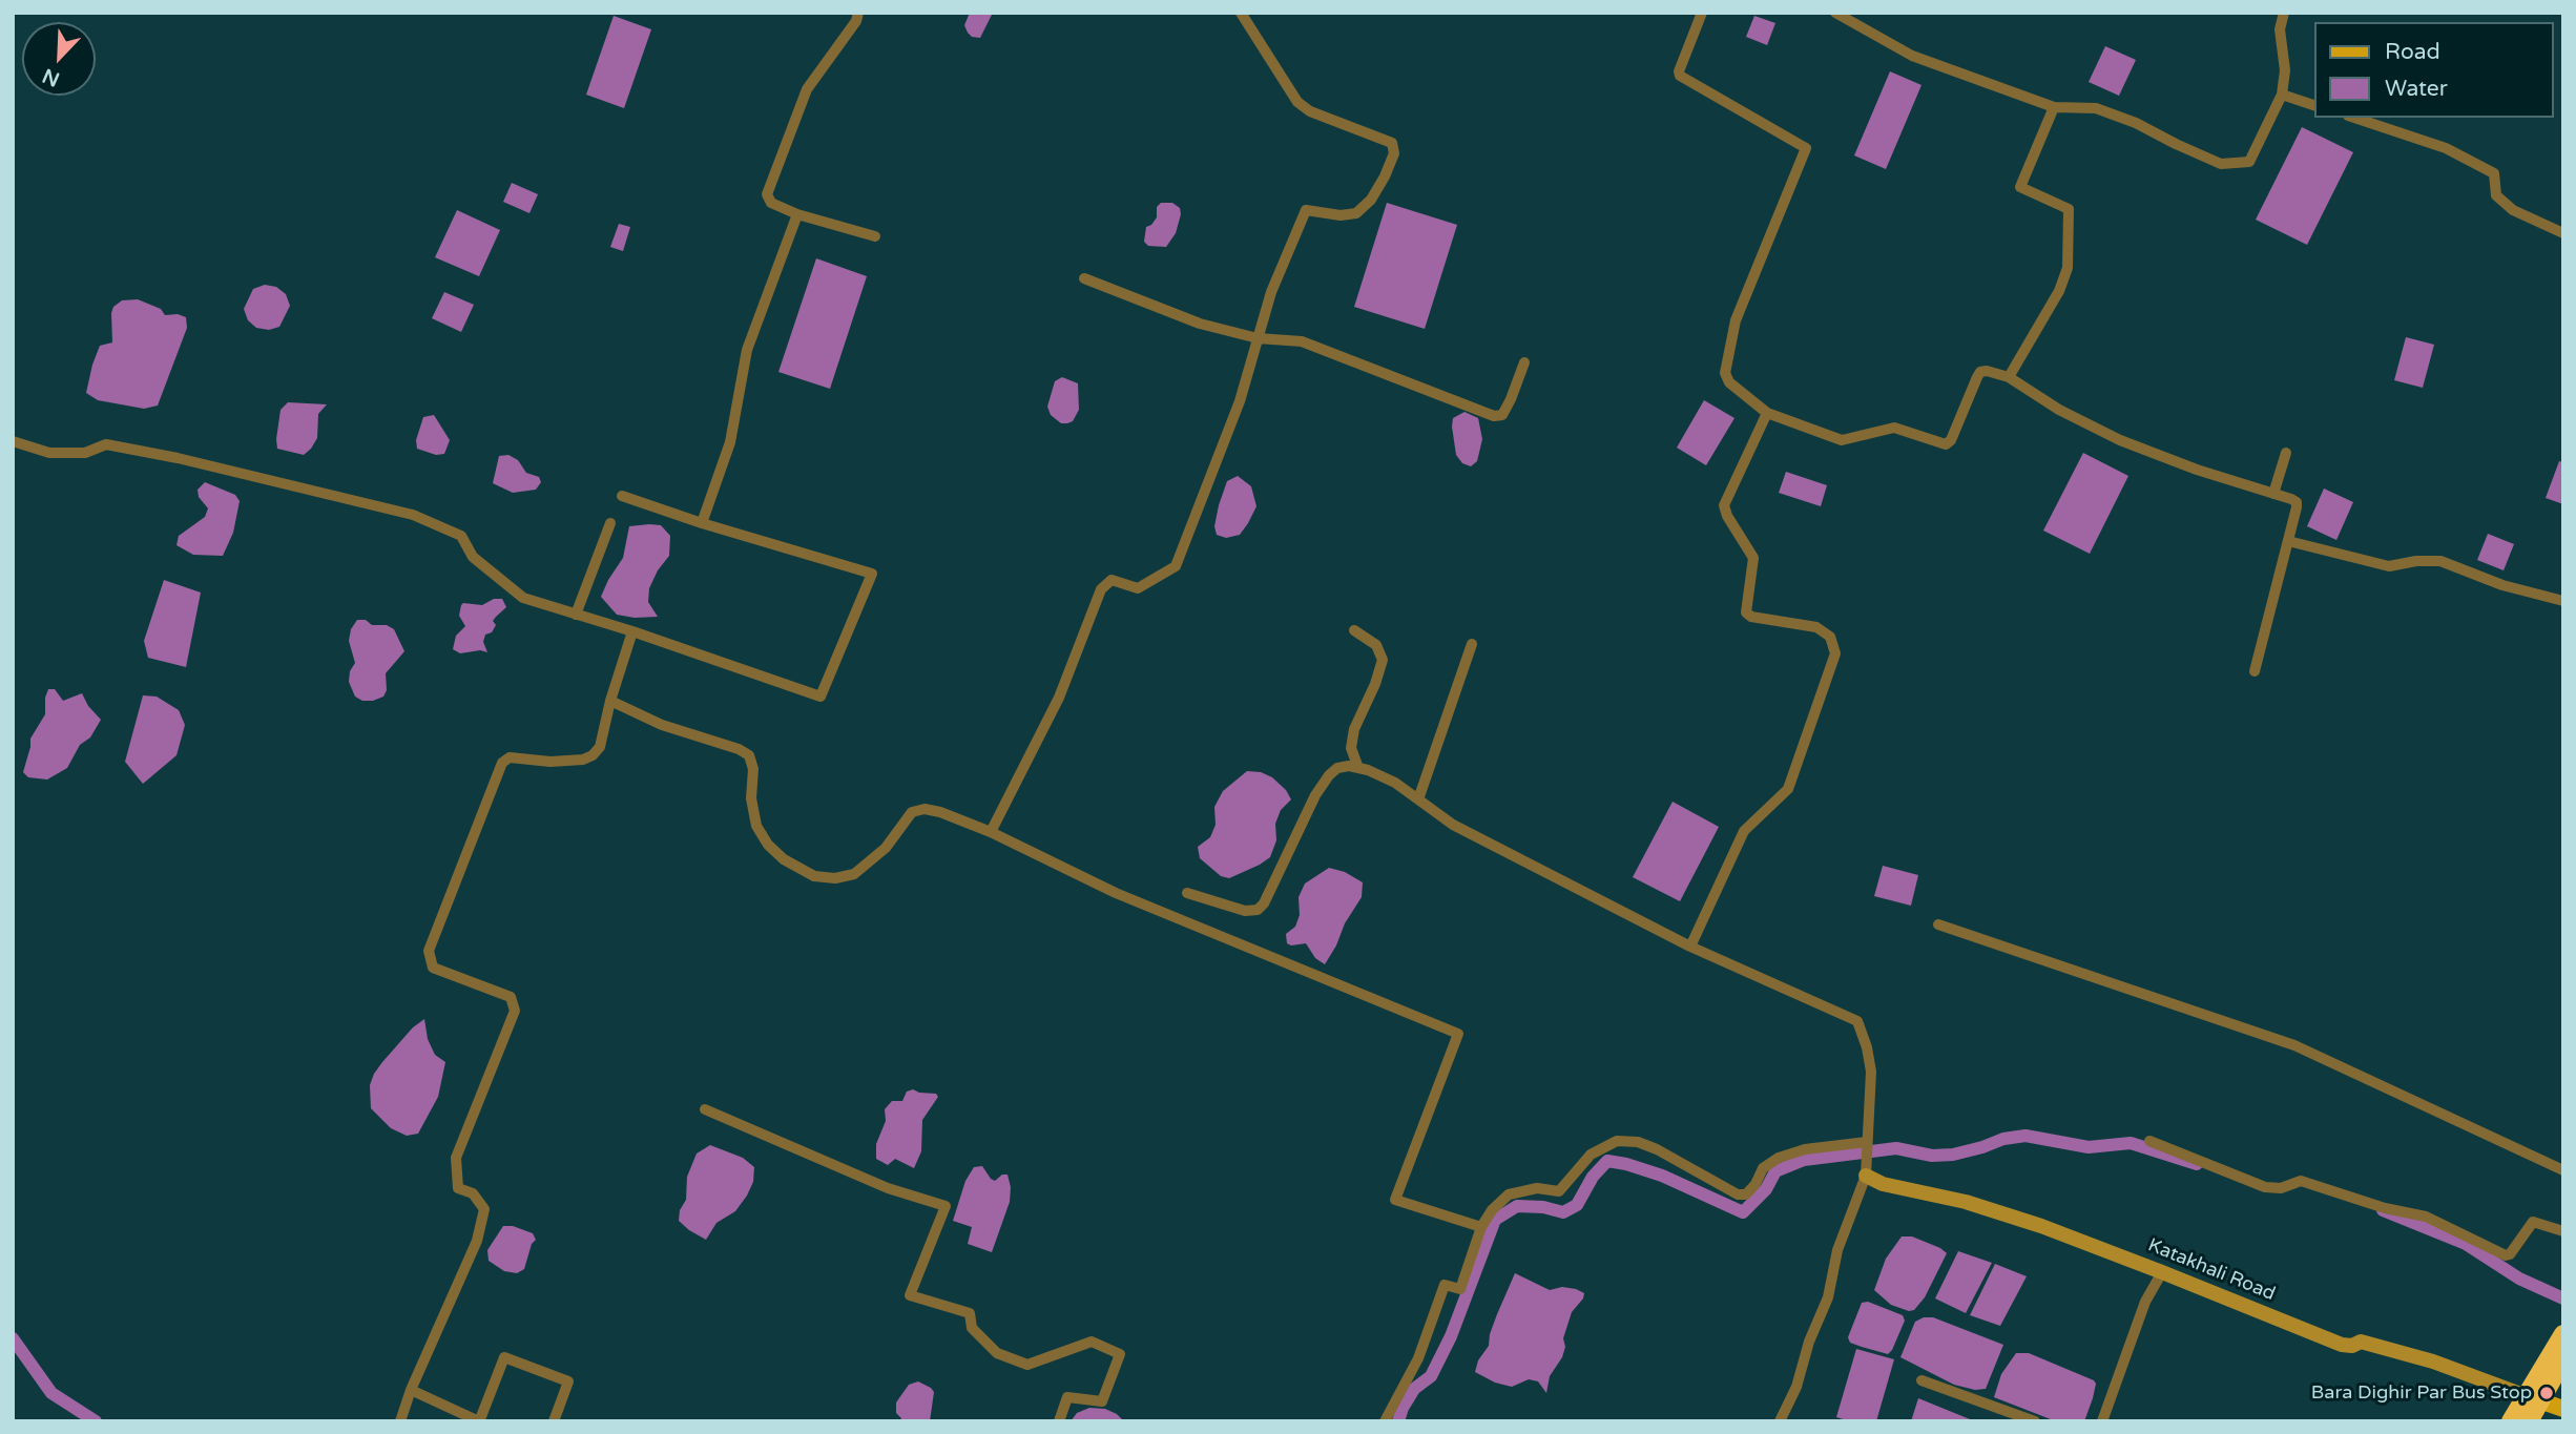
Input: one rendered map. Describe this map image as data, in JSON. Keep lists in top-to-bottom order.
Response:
{
  "streets": {
    "street": ["Katakhali Road"]
  },
  "places": ["Bara Dighir Par Bus Stop"],
  "legend": ["Road", "Water"],
  "north": "bottom left"
}
